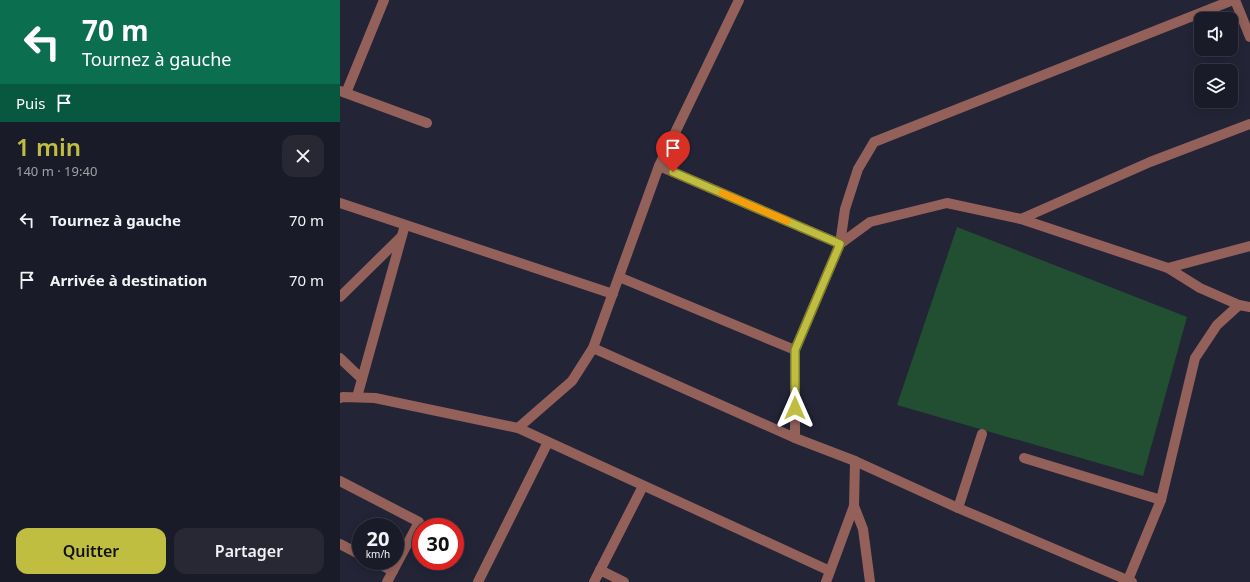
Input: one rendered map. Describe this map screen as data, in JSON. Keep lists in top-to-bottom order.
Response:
{
  "page": {
    "turn": ["70 m", "Tournez à gauche"],
    "then": "Puis",
    "heading": ["1 min", "140 m · 19:40"],
    "list": [
      {
        "name": "Tournez à gauche",
        "value": "70 m"
      },
      {
        "name": "Arrivée à destination",
        "value": "70 m"
      }
    ],
    "speed": "20 km/h",
    "limit": "30",
    "buttons": ["Quitter", "Partager"]
  }
}
